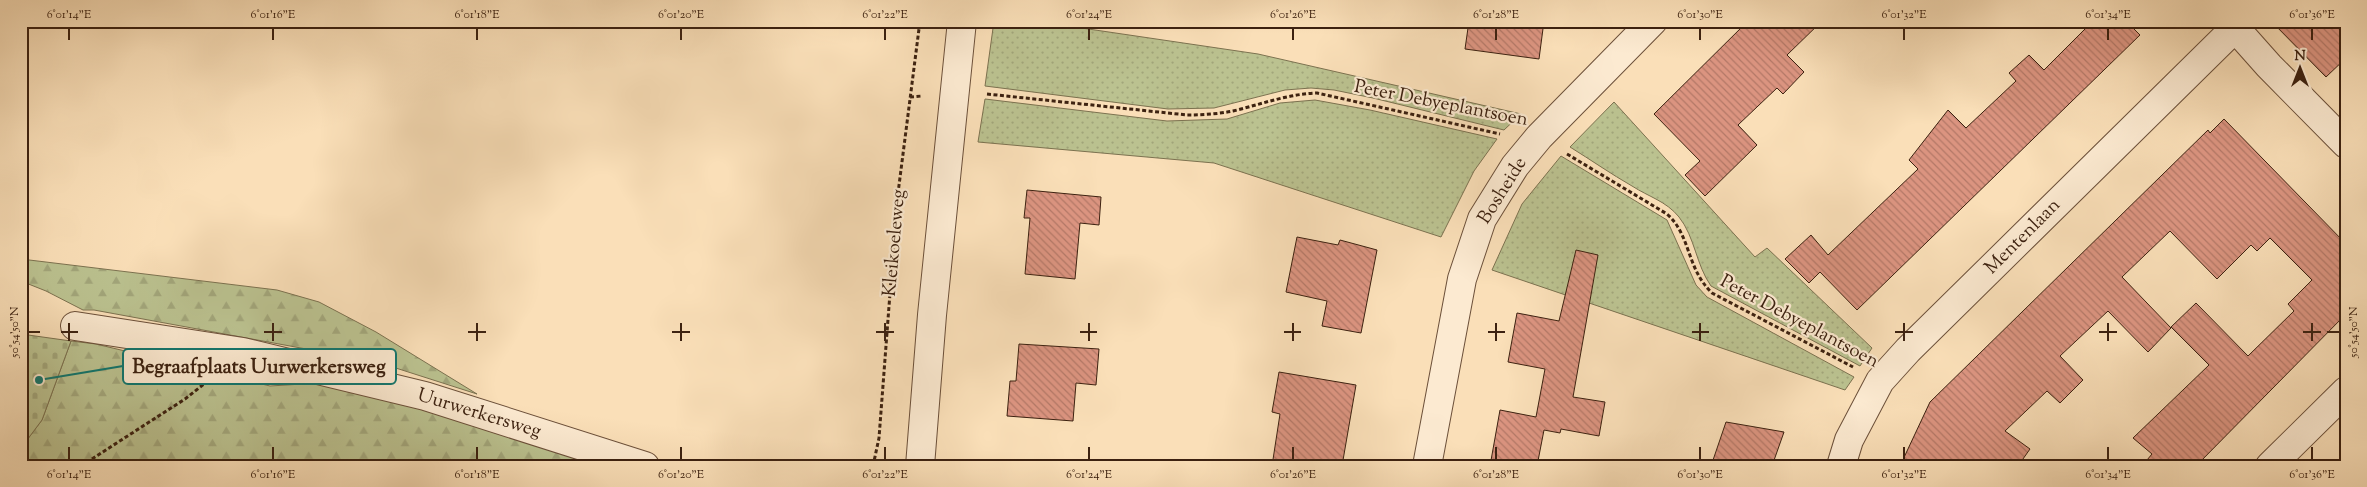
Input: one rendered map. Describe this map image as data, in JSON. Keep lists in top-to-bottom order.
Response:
{
  "streets": {
    "street": ["Bosheide", "Mentenlaan", "Uurwerkersweg"],
    "path": ["Peter Debyeplantsoen", "Kleikoeleweg"]
  },
  "crossings": [
    ["Peter Debyeplantsoen", "Bosheide"],
    ["Peter Debyeplantsoen", "Mentenlaan"],
    ["Peter Debyeplantsoen", "Kleikoeleweg"]
  ],
  "places": ["Begraafplaats Uurwerkersweg"],
  "north": "top",
  "coordinates": [
    "6°01'14\"E",
    "6°01'16\"E",
    "6°01'18\"E",
    "6°01'20\"E",
    "6°01'22\"E",
    "6°01'24\"E",
    "6°01'26\"E",
    "6°01'28\"E",
    "6°01'30\"E",
    "6°01'32\"E",
    "6°01'34\"E",
    "6°01'36\"E",
    "50°54'50\"N"
  ]
}
